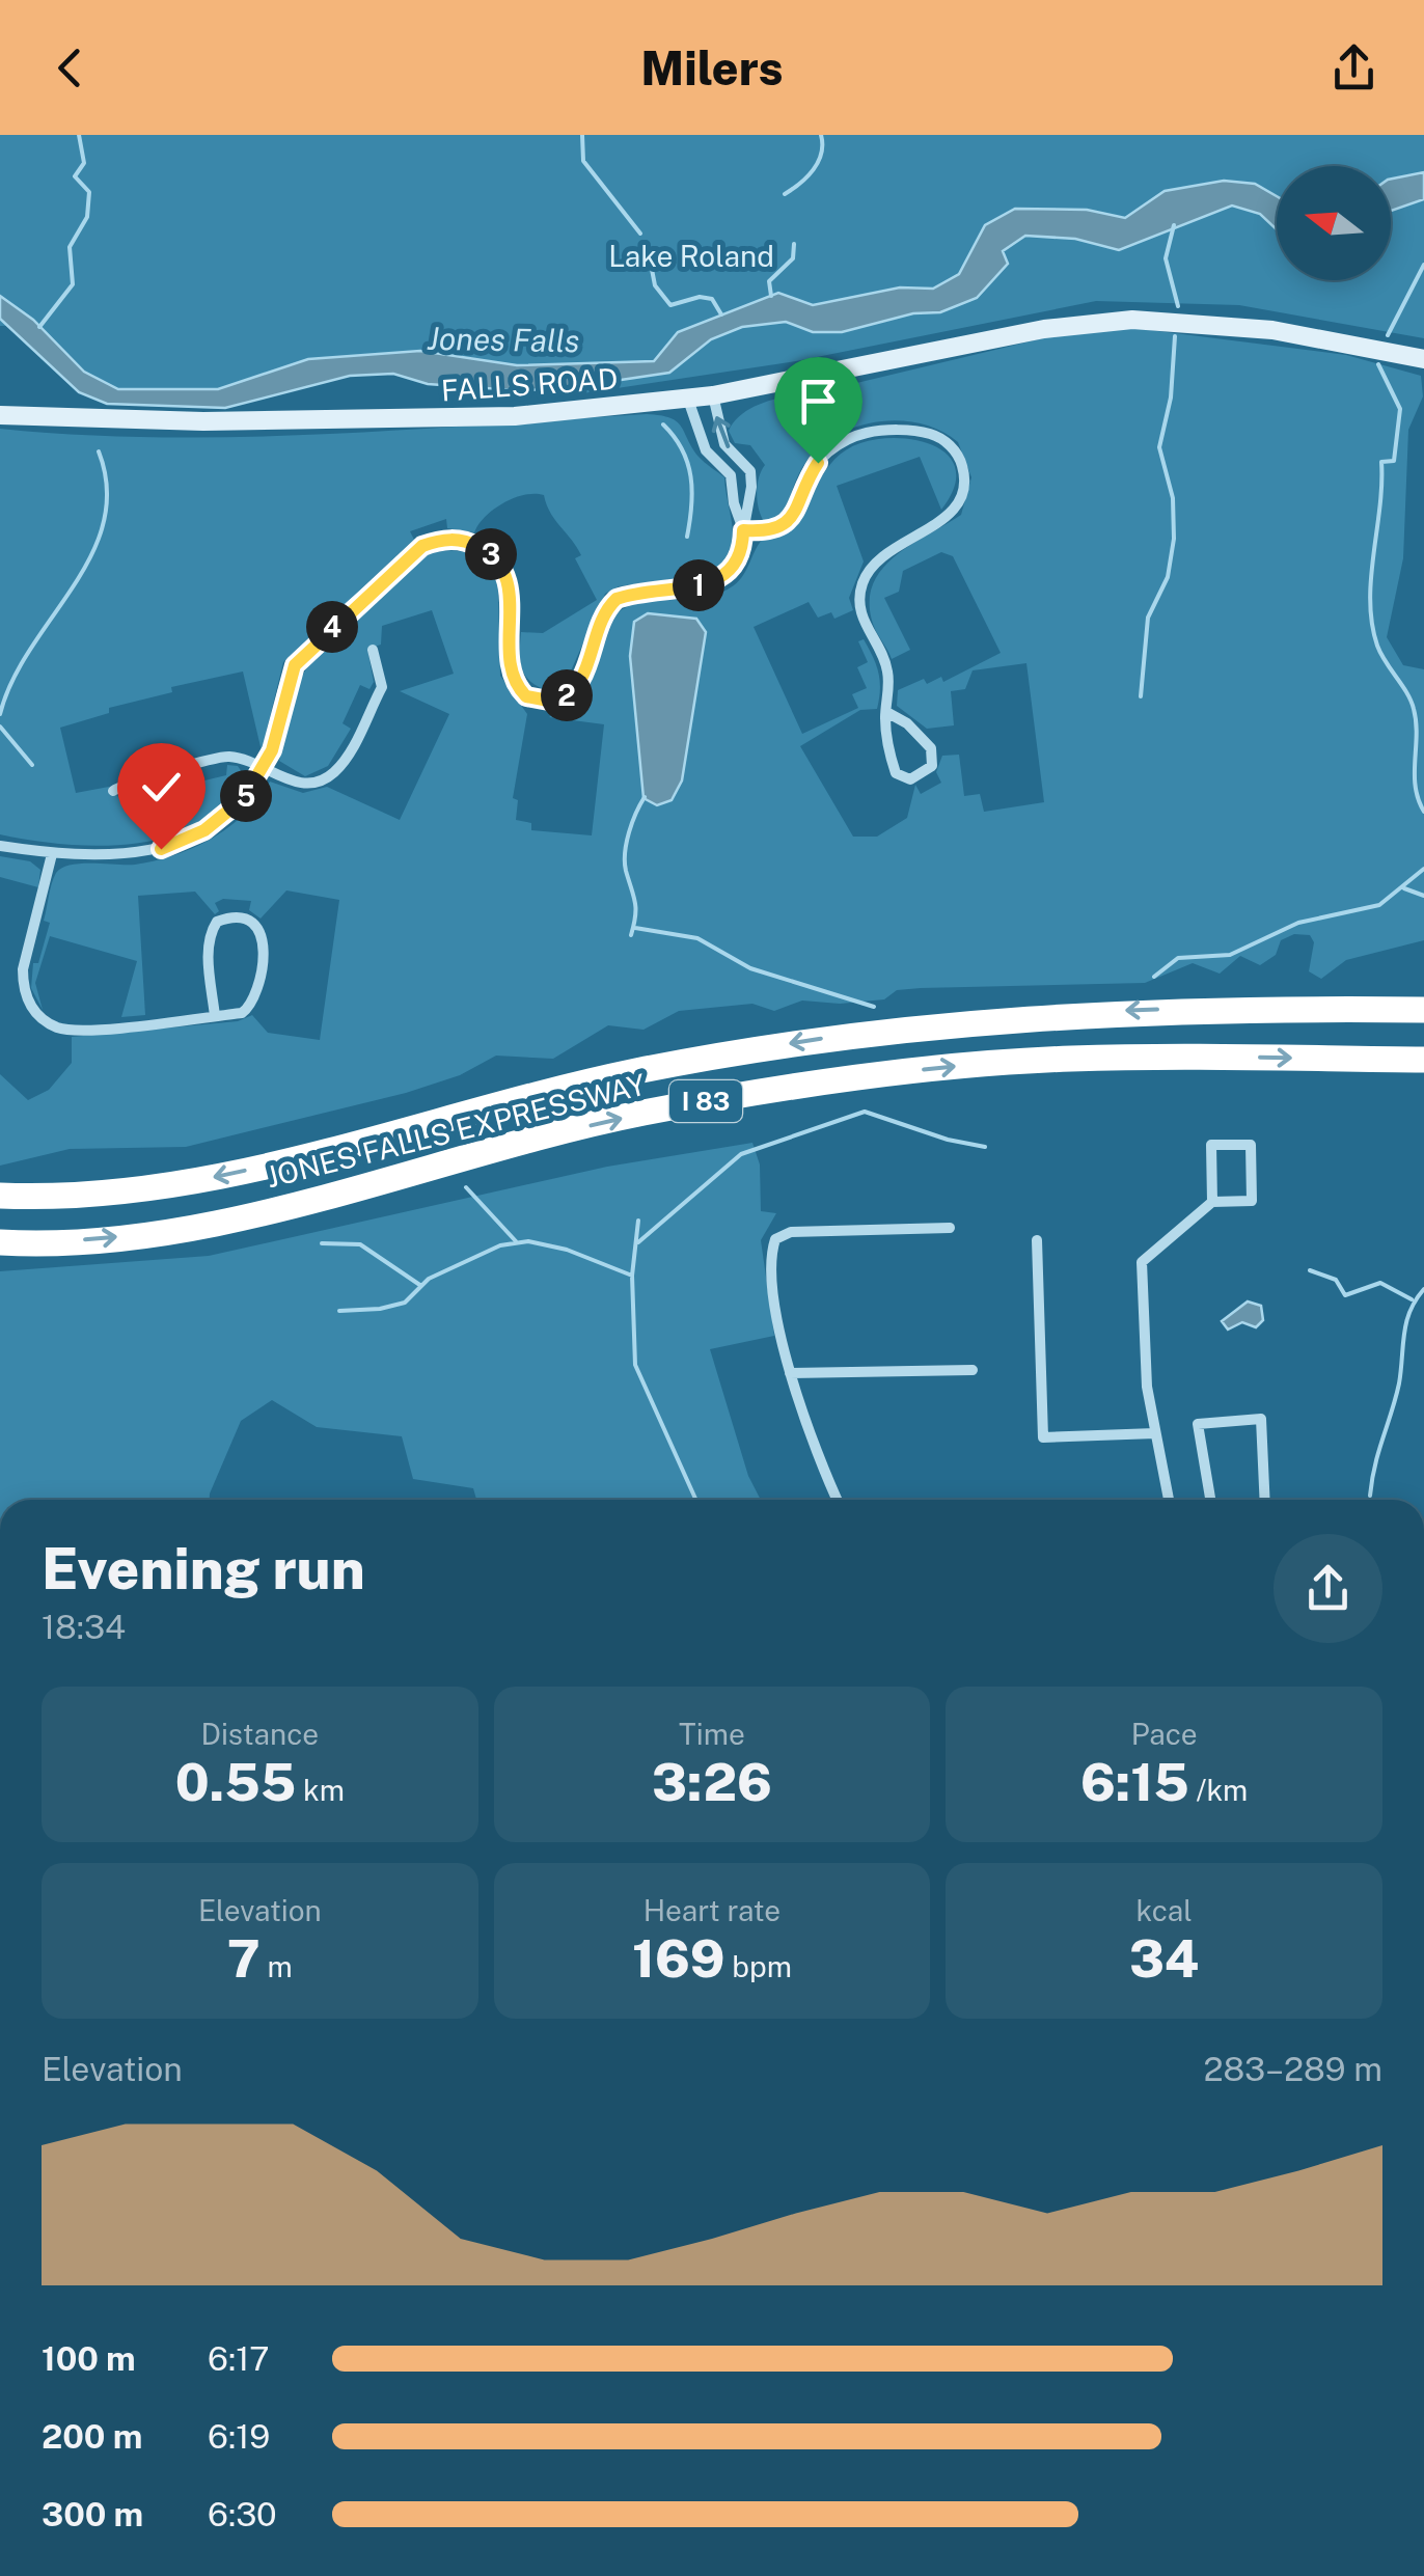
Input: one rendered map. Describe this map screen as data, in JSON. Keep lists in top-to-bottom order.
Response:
{
  "streets": {
    "highway": ["I 83", "JONES FALLS EXPRESSWAY"],
    "main road": ["FALLS ROAD"]
  },
  "water": ["Jones Falls"],
  "parks": ["Lake Roland"],
  "north": "left",
  "page": {
    "header": "Milers",
    "pins": [
      "3",
      "1",
      "4",
      "2",
      "5"
    ],
    "heading": ["Evening run", "18:34"],
    "stats": [
      ["Distance", "0.55 km"],
      ["Time", "3:26"],
      ["Pace", "6:15 /km"],
      ["Elevation", "7 m"],
      ["Heart rate", "169 bpm"],
      ["kcal", "34"]
    ],
    "chart": ["Elevation", "283–289 m"],
    "list": [
      {
        "name": "100 m",
        "note": "6:17"
      },
      {
        "name": "200 m",
        "note": "6:19"
      },
      {
        "name": "300 m",
        "note": "6:30"
      }
    ]
  }
}
